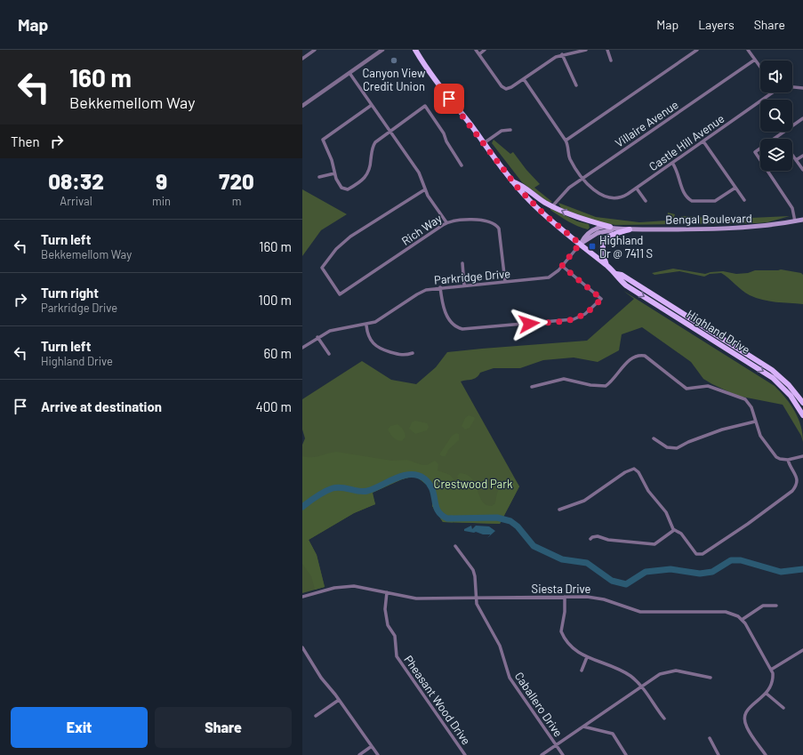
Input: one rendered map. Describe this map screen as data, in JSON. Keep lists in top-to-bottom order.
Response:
{
  "streets": {
    "main road": ["Bengal Boulevard", "Highland Drive"],
    "street": [
      "Villaire Avenue",
      "Castle Hill Avenue",
      "Rich Way",
      "Parkridge Drive",
      "Siesta Drive",
      "Pheasant Wood Drive",
      "Caballero Drive"
    ]
  },
  "crossings": [
    ["Villaire Avenue", "Castle Hill Avenue"],
    ["Bengal Boulevard", "Parkridge Drive"],
    ["Bengal Boulevard", "Highland Drive"],
    ["Rich Way", "Parkridge Drive"],
    ["Parkridge Drive", "Highland Drive"],
    ["Siesta Drive", "Pheasant Wood Drive"],
    ["Siesta Drive", "Caballero Drive"]
  ],
  "parks": ["Crestwood Park"],
  "places": {
    "other": ["Canyon View Credit Union"],
    "transit": ["Highland Dr @ 7411 S"]
  },
  "page": {
    "header": "Map",
    "nav": ["Map", "Layers", "Share"],
    "turn": ["160 m", "Bekkemellom Way"],
    "then": "Then",
    "eta": [
      "08:32",
      "Arrival",
      "9",
      "min",
      "720",
      "m"
    ],
    "list": [
      {
        "name": "Turn left",
        "note": "Bekkemellom Way",
        "value": "160 m"
      },
      {
        "name": "Turn right",
        "note": "Parkridge Drive",
        "value": "100 m"
      },
      {
        "name": "Turn left",
        "note": "Highland Drive",
        "value": "60 m"
      },
      {
        "name": "Arrive at destination",
        "value": "400 m"
      }
    ],
    "buttons": ["Exit", "Share"]
  }
}
